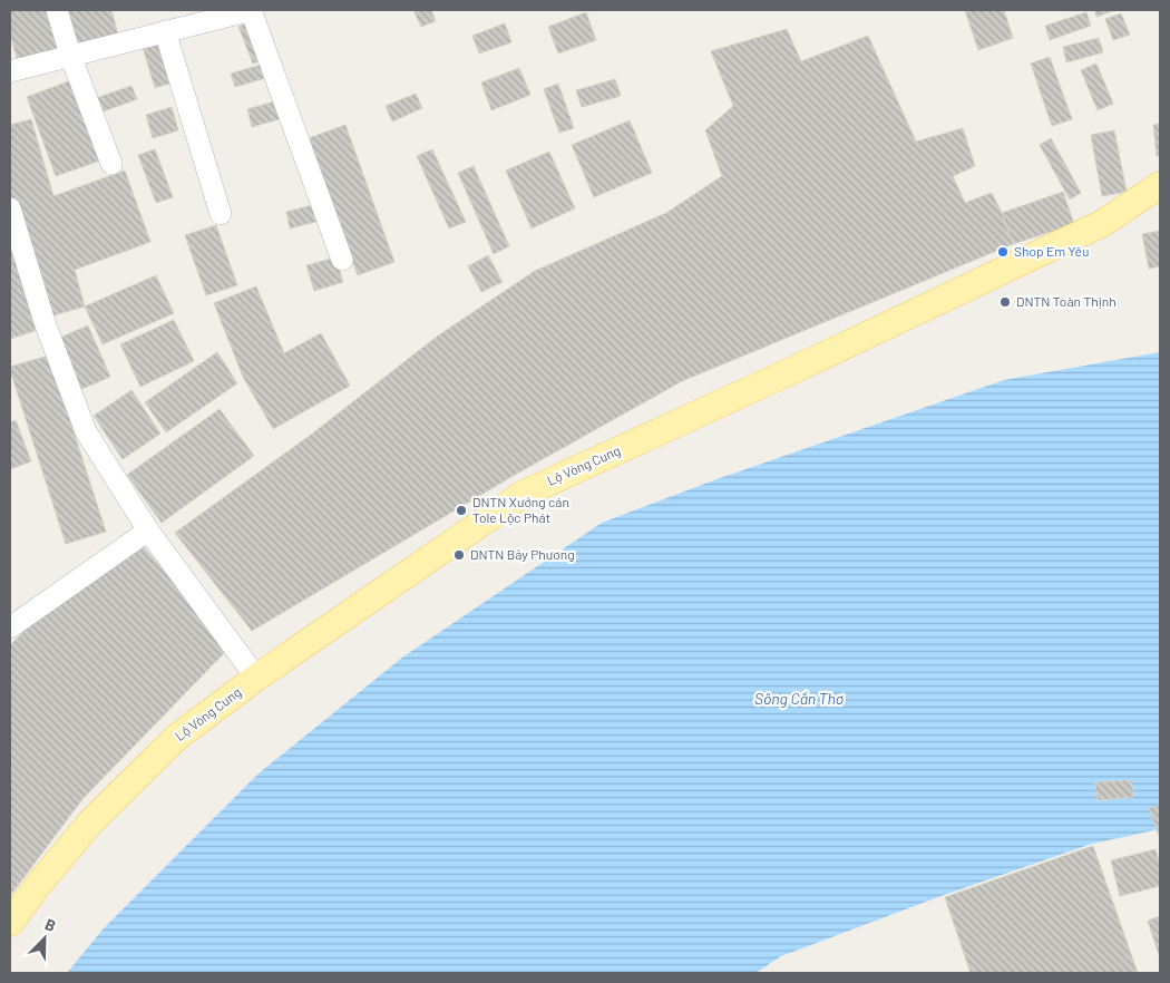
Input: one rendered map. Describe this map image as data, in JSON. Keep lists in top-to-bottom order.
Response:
{
  "streets": {
    "main road": ["Lộ Vòng Cung"]
  },
  "water": ["Sông Cần Thơ"],
  "places": [
    "Shop Em Yêu",
    "DNTN Toàn Thịnh",
    "DNTN Xưởng cán Tole Lộc Phát",
    "DNTN Bảy Phương"
  ],
  "north": "top right"
}
